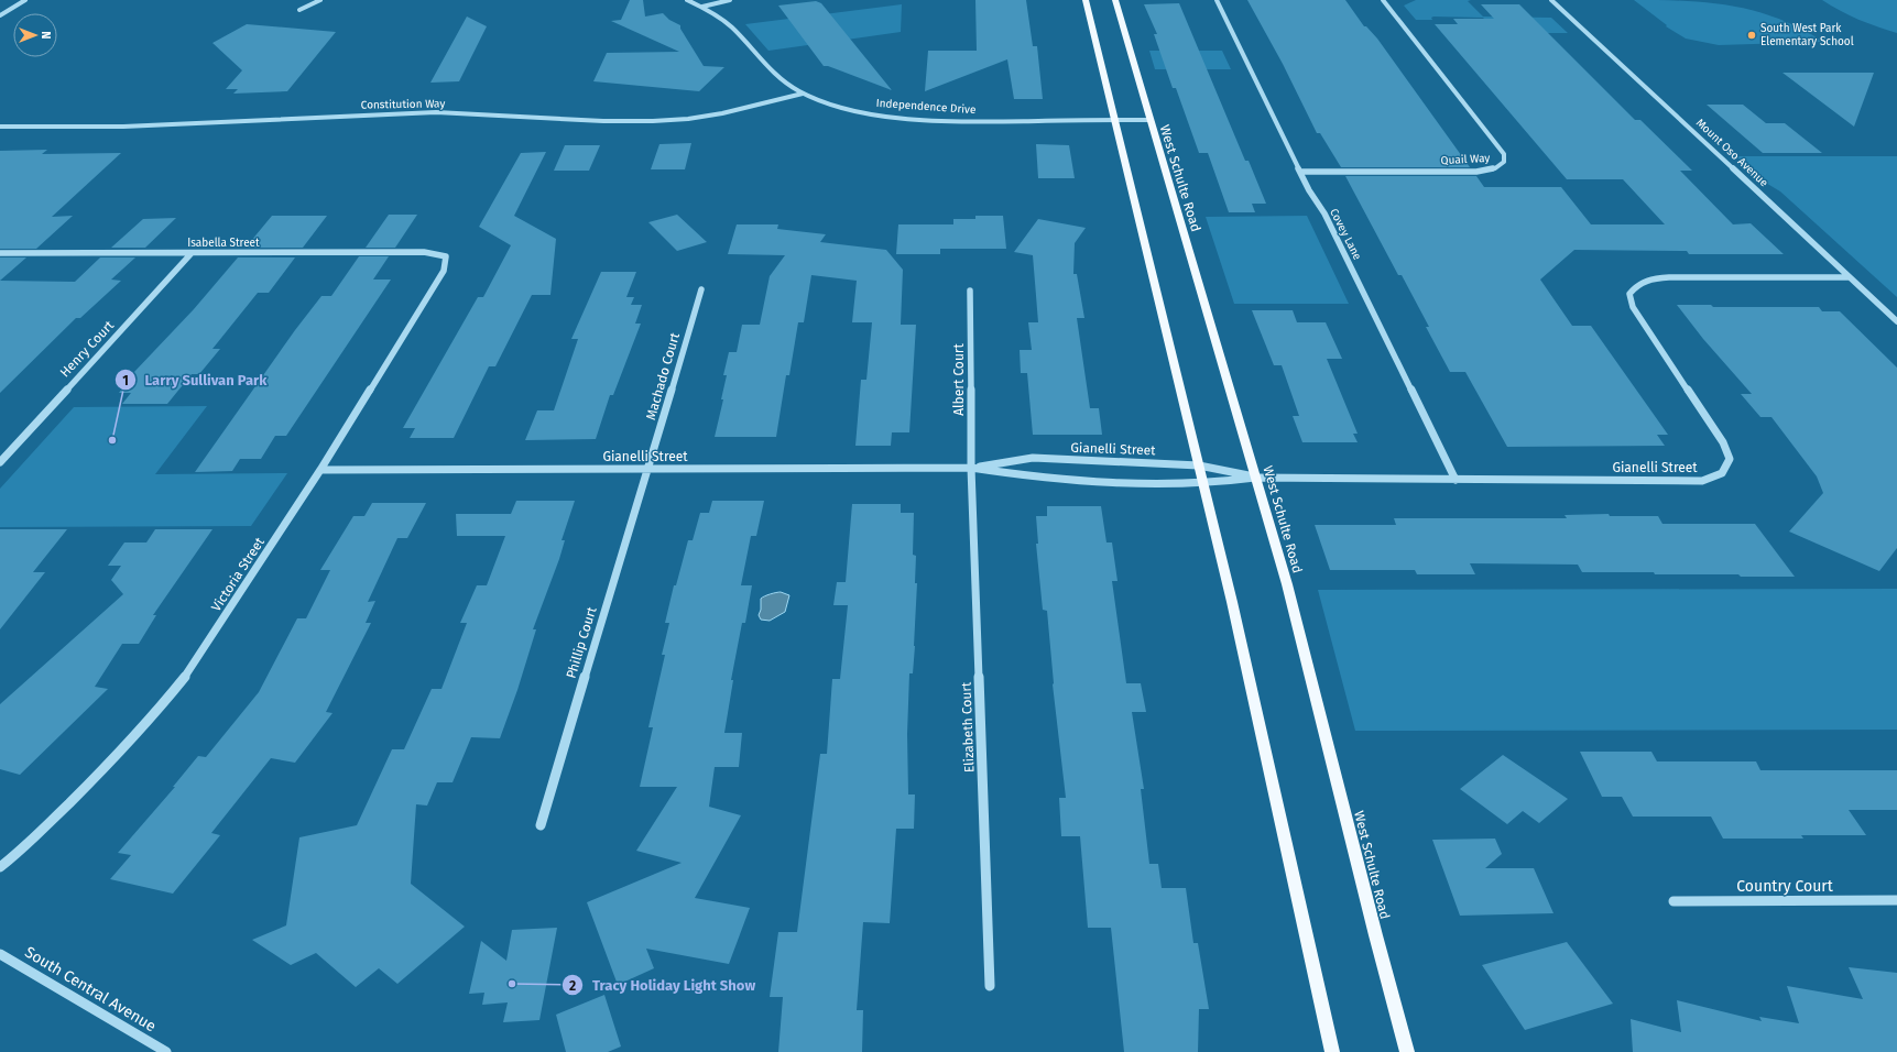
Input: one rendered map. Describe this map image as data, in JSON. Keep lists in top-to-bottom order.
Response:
{
  "streets": {
    "main road": ["West Schulte Road"],
    "street": [
      "Constitution Way",
      "Independence Drive",
      "Mount Oso Avenue",
      "Quail Way",
      "Covey Lane",
      "Isabella Street",
      "Henry Court",
      "Machado Court",
      "Albert Court",
      "Gianelli Street",
      "Victoria Street",
      "Phillip Court",
      "Elizabeth Court",
      "Country Court",
      "South Central Avenue"
    ]
  },
  "crossings": [
    ["Constitution Way", "Independence Drive"],
    ["Independence Drive", "West Schulte Road"],
    ["Mount Oso Avenue", "Gianelli Street"],
    ["Quail Way", "Covey Lane"],
    ["West Schulte Road", "Gianelli Street"],
    ["Covey Lane", "Gianelli Street"],
    ["Isabella Street", "Henry Court"],
    ["Isabella Street", "Victoria Street"],
    ["Machado Court", "Gianelli Street"],
    ["Machado Court", "Phillip Court"],
    ["Albert Court", "Gianelli Street"],
    ["Albert Court", "Elizabeth Court"],
    ["Gianelli Street", "Victoria Street"],
    ["Gianelli Street", "Phillip Court"],
    ["Gianelli Street", "Elizabeth Court"]
  ],
  "places": ["South West Park Elementary School", "Larry Sullivan Park", "Tracy Holiday Light Show"],
  "north": "right"
}
